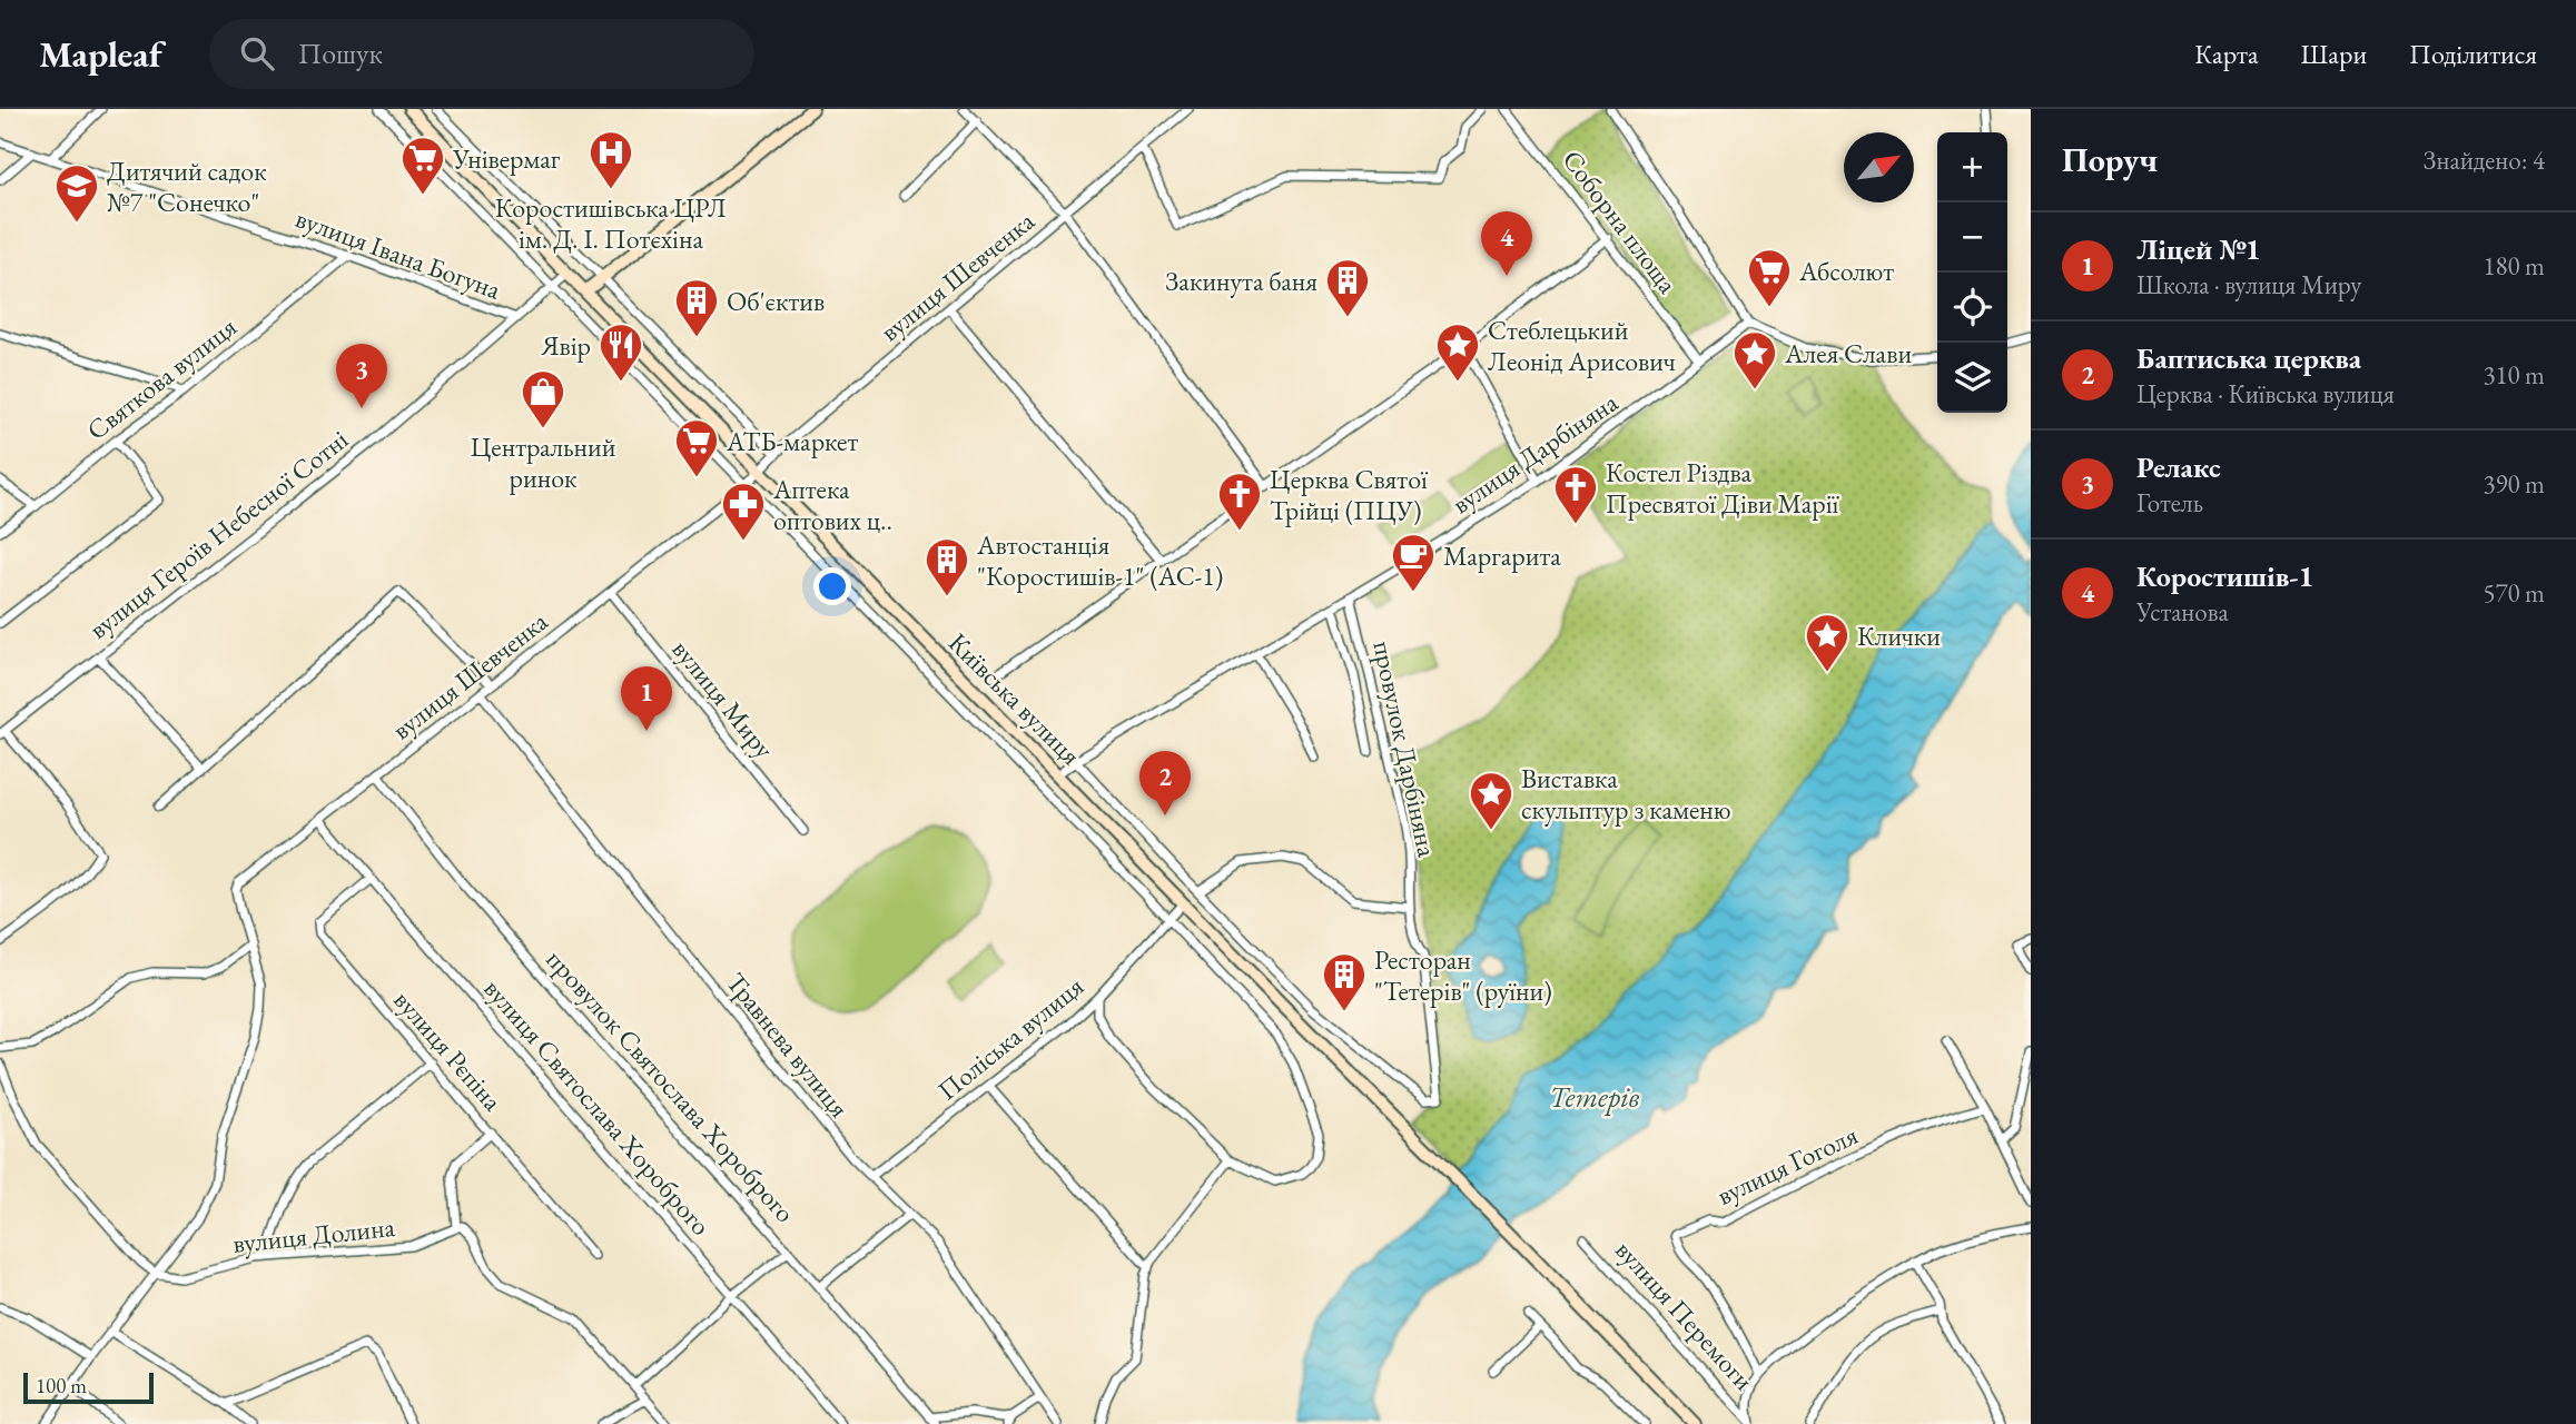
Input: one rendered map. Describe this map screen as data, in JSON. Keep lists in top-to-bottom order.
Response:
{
  "streets": {
    "main road": ["Київська вулиця"],
    "street": [
      "Соборна площа",
      "вулиця Івана Богуна",
      "вулиця Шевченка",
      "Святкова вулиця",
      "вулиця Дарбіняна",
      "вулиця Героїв Небесної Сотні",
      "вулиця Миру",
      "провулок Дарбіняна",
      "Поліська вулиця",
      "Травнева вулиця",
      "вулиця Рєпіна",
      "провулок Святослава Хороброго",
      "вулиця Святослава Хороброго",
      "вулиця Гоголя",
      "вулиця Долина",
      "вулиця Перемоги"
    ]
  },
  "crossings": [
    ["Соборна площа", "вулиця Дарбіняна"],
    ["вулиця Івана Богуна", "Святкова вулиця"],
    ["вулиця Івана Богуна", "вулиця Героїв Небесної Сотні"],
    ["вулиця Шевченка", "вулиця Миру"],
    ["вулиця Шевченка", "Київська вулиця"],
    ["вулиця Шевченка", "Травнева вулиця"],
    ["вулиця Шевченка", "провулок Святослава Хороброго"],
    ["вулиця Шевченка", "вулиця Святослава Хороброго"],
    ["вулиця Шевченка", "вулиця Долина"],
    ["вулиця Дарбіняна", "Київська вулиця"],
    ["вулиця Дарбіняна", "провулок Дарбіняна"],
    ["вулиця Героїв Небесної Сотні", "Київська вулиця"],
    ["Київська вулиця", "провулок Дарбіняна"],
    ["Київська вулиця", "Поліська вулиця"],
    ["Поліська вулиця", "Травнева вулиця"],
    ["вулиця Рєпіна", "вулиця Святослава Хороброго"]
  ],
  "water": ["Тетерів"],
  "places": {
    "hospital": ["Коростишівська ЦРЛ ім. Д. І. Потєхіна"],
    "supermarket": ["Універмаг", "Абсолют", "АТБ-маркет"],
    "school or university": ["Дитячий садок №7 \"Сонечко\""],
    "building": [
      "Закинута баня",
      "Об'єктив",
      "Автостанція \"Коростишів-1\" (АС-1)",
      "Ресторан \"Тетерів\" (руїни)"
    ],
    "restaurant": ["Явір"],
    "place": [
      "Стеблецький Леонід Арисович",
      "Алея Слави",
      "Клички",
      "Виставка скульптур з каменю"
    ],
    "shop": ["Центральний ринок"],
    "church": ["Костел Різдва Пресвятої Діви Марії", "Церква Святої Трійці (ПЦУ)"],
    "pharmacy": ["Аптека оптових ц‥"],
    "cafe": ["Маргарита"]
  },
  "scale_bar": "100 m",
  "north": "top right",
  "page": {
    "header": "Mapleaf",
    "search": "Пошук",
    "nav": ["Карта", "Шари", "Поділитися"],
    "heading": ["Поруч", "Знайдено: 4"],
    "map_buttons": ["+", "−"],
    "list": [
      {
        "mark": "1",
        "name": "Ліцей №1",
        "note": "Школа · вулиця Миру",
        "value": "180 m"
      },
      {
        "mark": "2",
        "name": "Баптиська церква",
        "note": "Церква · Київська вулиця",
        "value": "310 m"
      },
      {
        "mark": "3",
        "name": "Релакс",
        "note": "Готель",
        "value": "390 m"
      },
      {
        "mark": "4",
        "name": "Коростишів-1",
        "note": "Установа",
        "value": "570 m"
      }
    ],
    "pins": [
      "4",
      "3",
      "1",
      "2"
    ],
    "scale": "100 m"
  }
}
